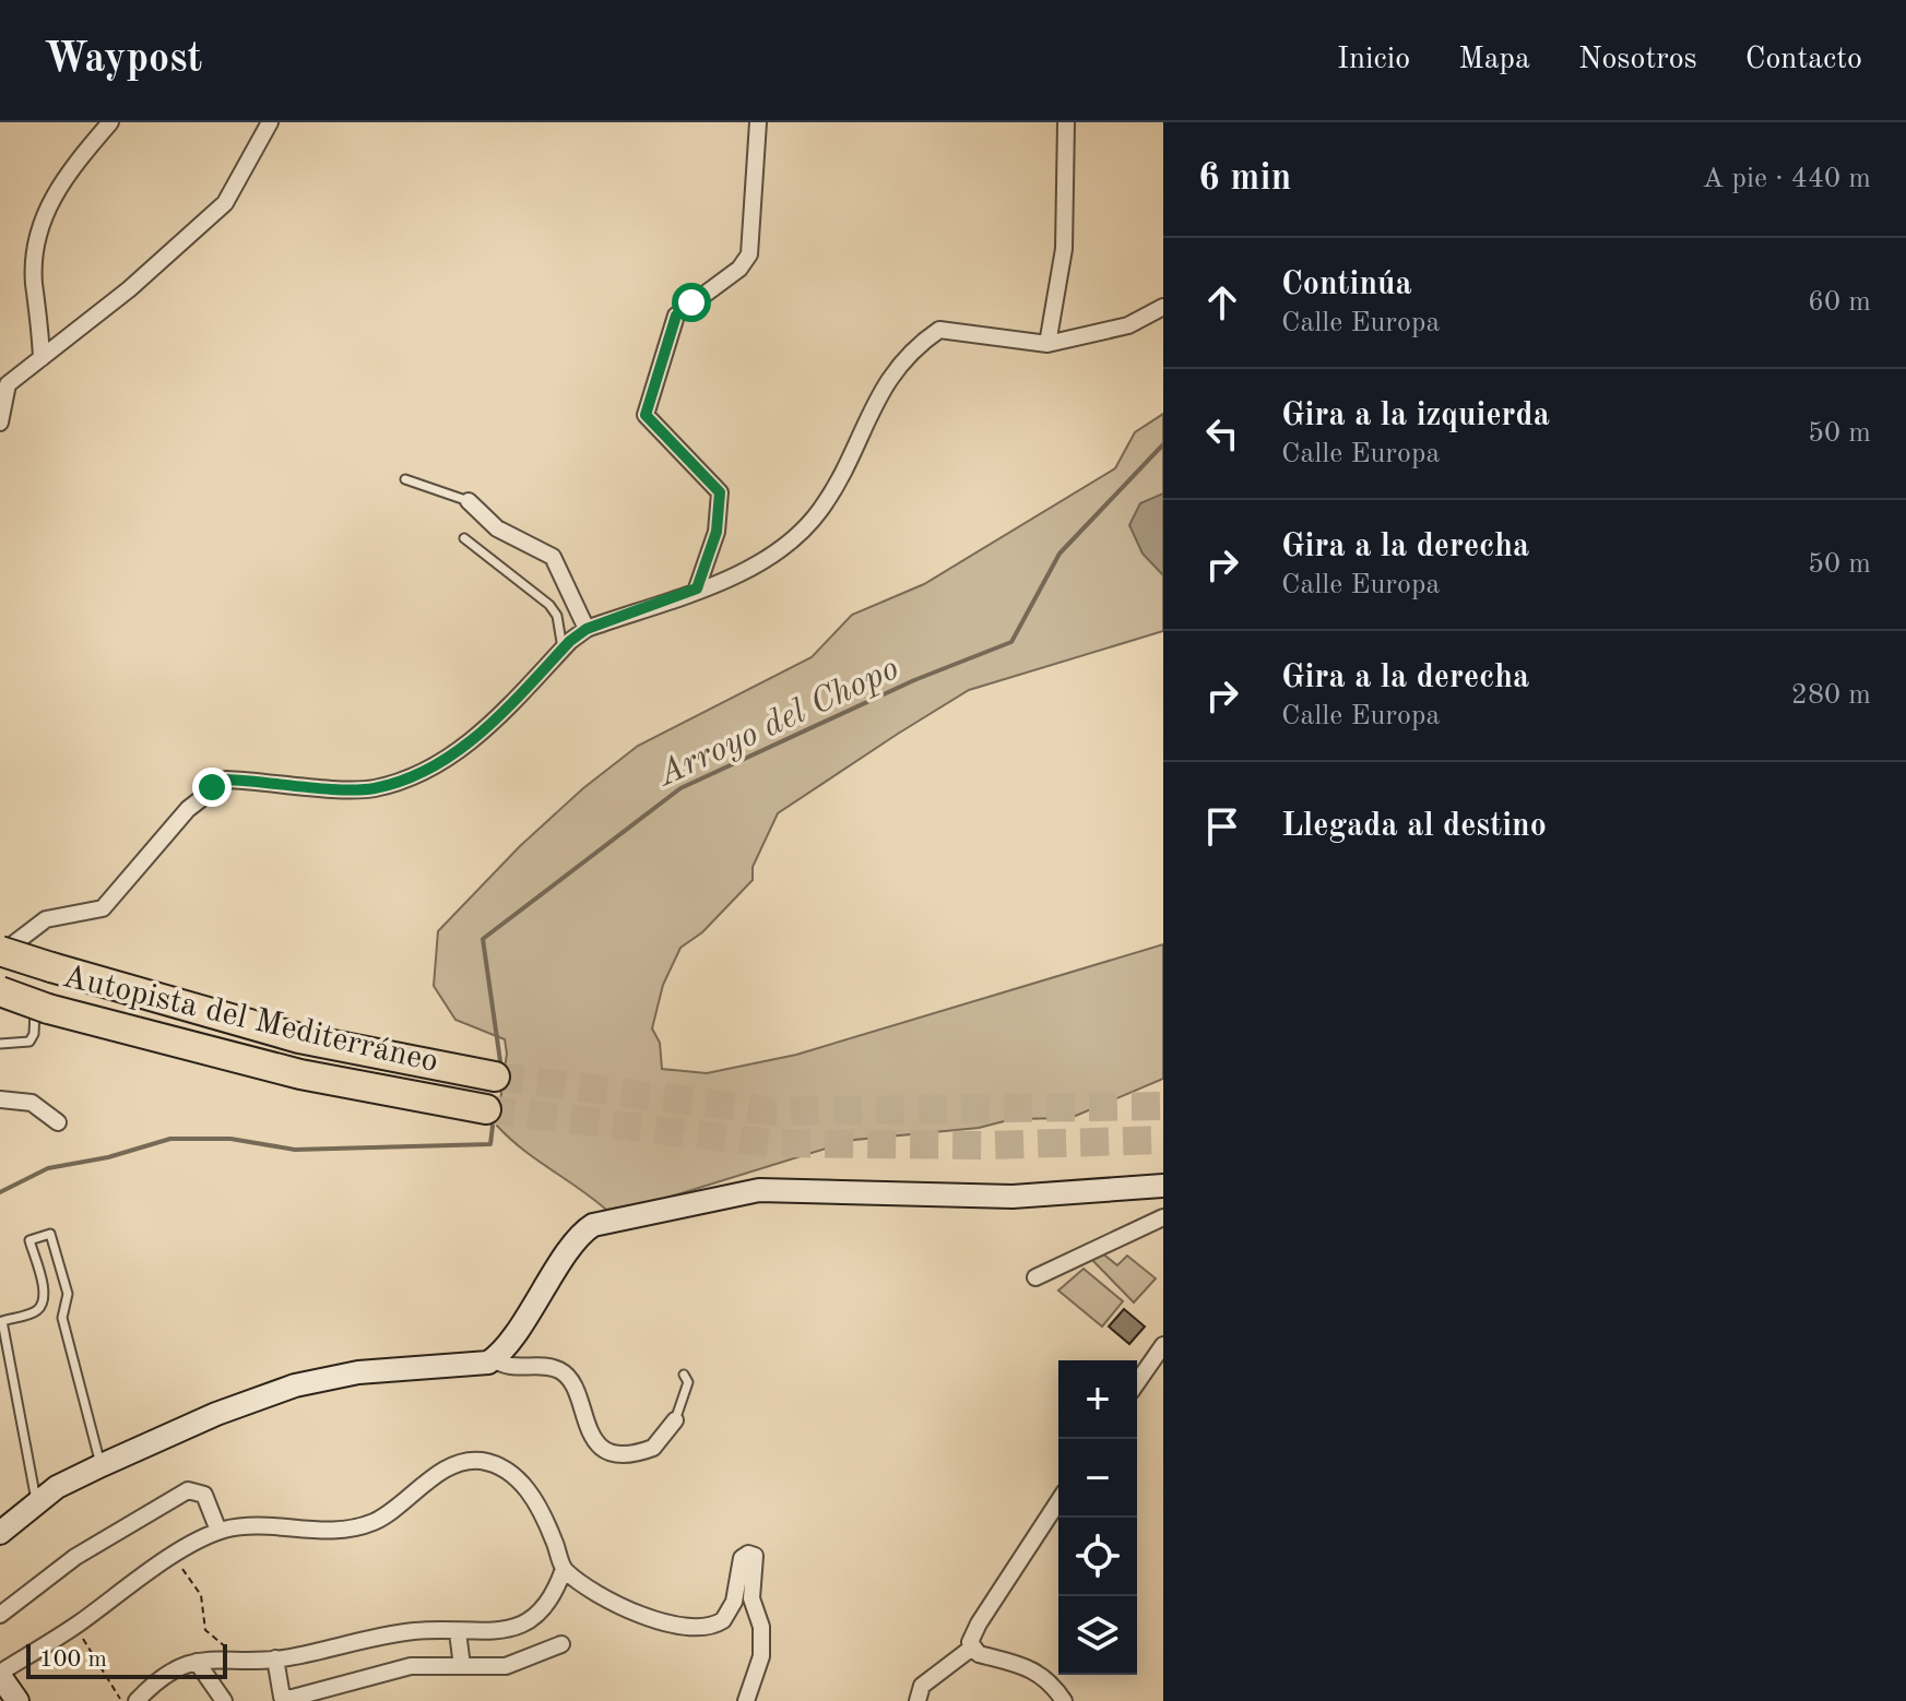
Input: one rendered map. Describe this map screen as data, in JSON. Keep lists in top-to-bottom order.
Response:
{
  "streets": {
    "highway": ["Autopista del Mediterráneo"]
  },
  "water": ["Arroyo del Chopo"],
  "scale_bar": "100 m",
  "page": {
    "header": "Waypost",
    "nav": [
      "Inicio",
      "Mapa",
      "Nosotros",
      "Contacto"
    ],
    "heading": ["6 min", "A pie · 440 m"],
    "list": [
      ["Continúa", "Calle Europa", "60 m"],
      ["Gira a la izquierda", "Calle Europa", "50 m"],
      ["Gira a la derecha", "Calle Europa", "50 m"],
      ["Gira a la derecha", "Calle Europa", "280 m"],
      "Llegada al destino"
    ],
    "map_buttons": ["+", "−"],
    "scale": "100 m"
  }
}
